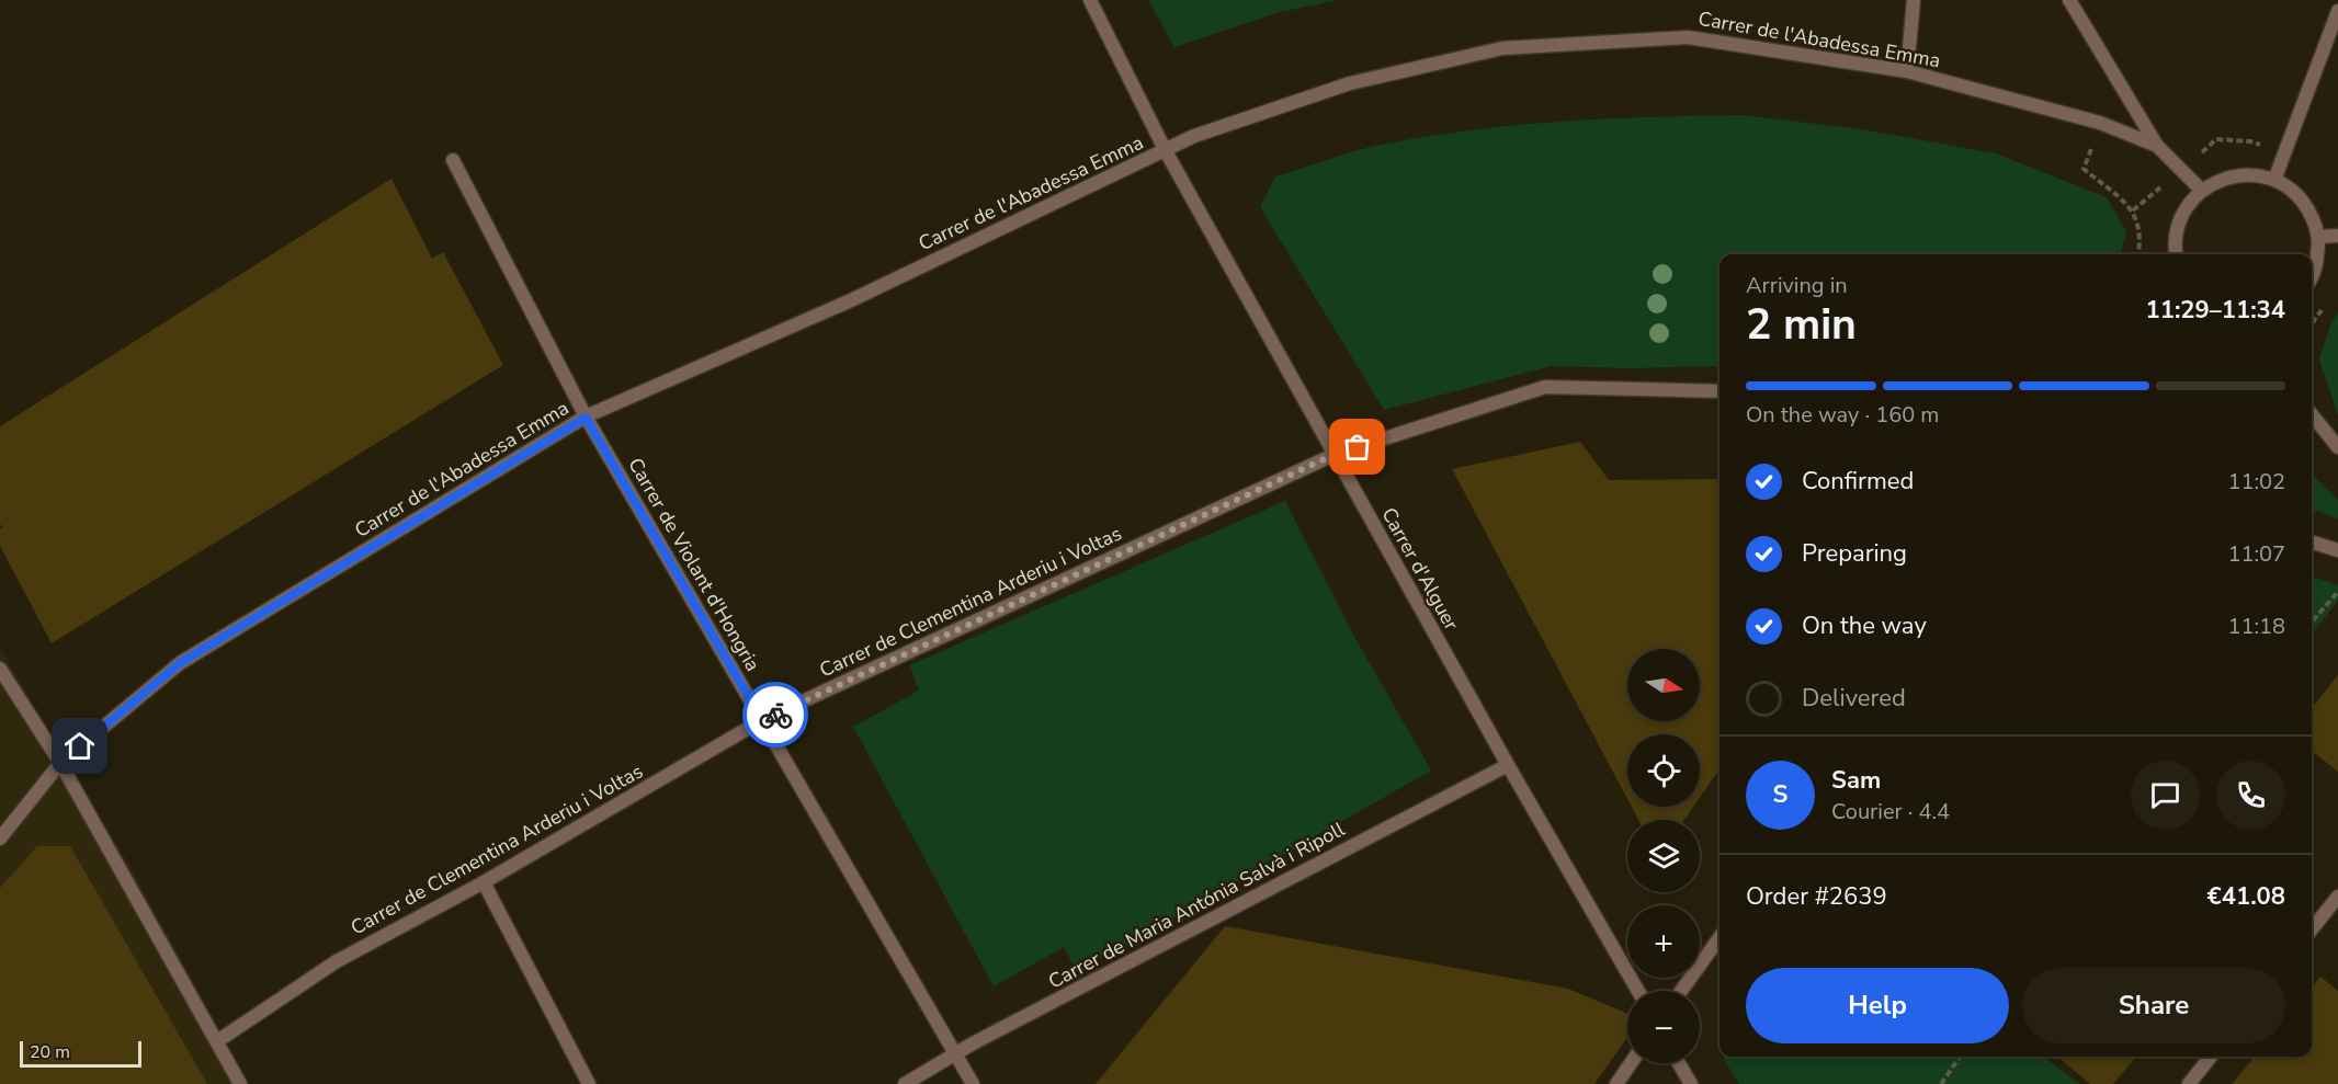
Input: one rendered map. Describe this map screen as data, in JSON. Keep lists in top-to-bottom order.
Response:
{
  "streets": {
    "street": [
      "Carrer de l'Abadessa Emma",
      "Carrer de Violant d'Hongria",
      "Carrer d'Alguer",
      "Carrer de Clementina Arderiu i Voltas",
      "Carrer de Maria Antónia Salvà i Ripoll"
    ]
  },
  "crossings": [
    ["Carrer de l'Abadessa Emma", "Carrer de Violant d'Hongria"],
    ["Carrer de l'Abadessa Emma", "Carrer d'Alguer"],
    ["Carrer de Violant d'Hongria", "Carrer de Clementina Arderiu i Voltas"],
    ["Carrer de Violant d'Hongria", "Carrer de Maria Antónia Salvà i Ripoll"],
    ["Carrer d'Alguer", "Carrer de Clementina Arderiu i Voltas"],
    ["Carrer d'Alguer", "Carrer de Maria Antónia Salvà i Ripoll"]
  ],
  "scale_bar": "20 m",
  "north": "right",
  "page": {
    "heading": ["2 min", "Arriving in", "11:29–11:34"],
    "panel": [
      "Sam",
      "Courier · 4.4",
      "Order #2639",
      "€41.08"
    ],
    "bar": "On the way · 160 m",
    "list": [
      ["Confirmed", "11:02"],
      ["Preparing", "11:07"],
      ["On the way", "11:18"],
      "Delivered"
    ],
    "map_buttons": ["+", "−"],
    "round": "S",
    "buttons": ["Help", "Share"],
    "scale": "20 m"
  }
}
